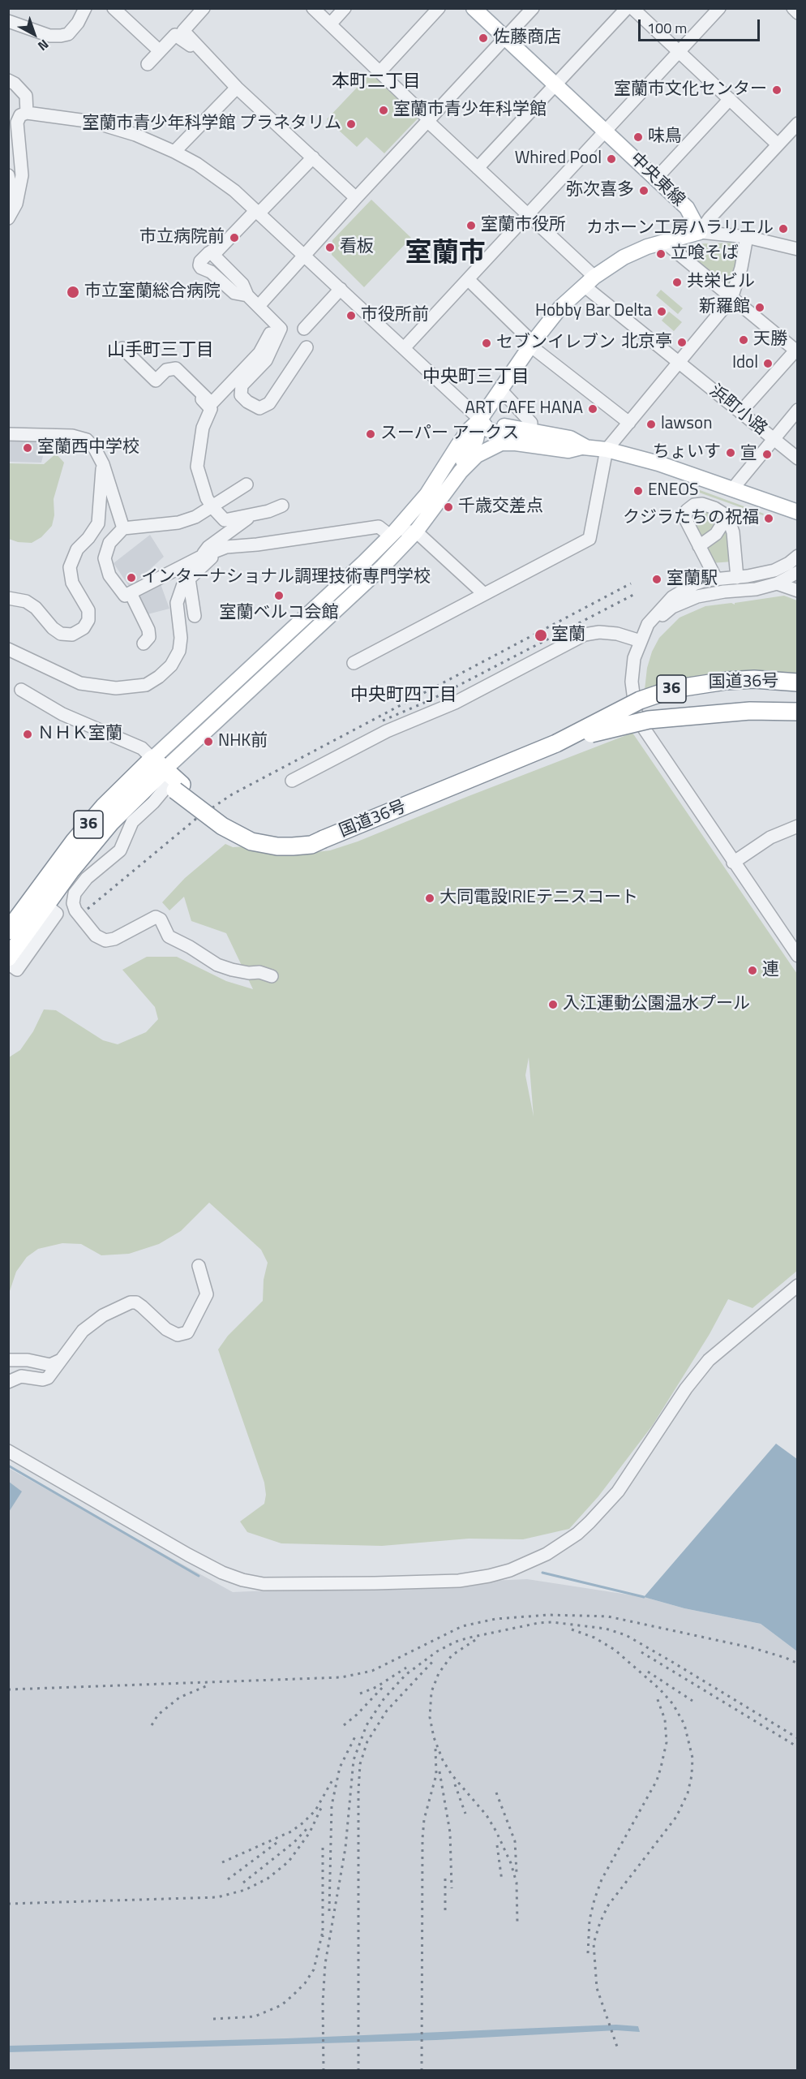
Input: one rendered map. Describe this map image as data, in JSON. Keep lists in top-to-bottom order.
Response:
{
  "streets": {
    "highway": ["国道36号", "36"],
    "main road": ["中央東線"],
    "street": ["浜町小路"]
  },
  "crossings": [
    ["国道36号", "36"]
  ],
  "districts": [
    "本町二丁目",
    "室蘭市",
    "山手町三丁目",
    "中央町三丁目",
    "中央町四丁目"
  ],
  "places": [
    "佐藤商店",
    "室蘭市文化センター",
    "室蘭市青少年科学館",
    "室蘭市青少年科学館 プラネタリム",
    "味鳥",
    "Whired Pool",
    "弥次喜多",
    "室蘭市役所",
    "カホーン工房ハラリエル",
    "市立病院前",
    "看板",
    "立喰そば",
    "共栄ビル",
    "市立室蘭総合病院",
    "新羅館",
    "Hobby Bar Delta",
    "市役所前",
    "天勝",
    "北京亭",
    "セブンイレブン",
    "Idol",
    "ART CAFE HANA",
    "lawson",
    "スーパー アークス",
    "室蘭西中学校",
    "ちょいす",
    "宣",
    "ENEOS",
    "千歳交差点",
    "クジラたちの祝福",
    "インターナショナル調理技術専門学校",
    "室蘭駅",
    "室蘭ベルコ会館",
    "室蘭",
    "ＮＨＫ室蘭",
    "NHK前",
    "大同電設IRIEテニスコート",
    "連",
    "入江運動公園温水プール"
  ],
  "scale_bar": "100 m",
  "north": "bottom right"
}
